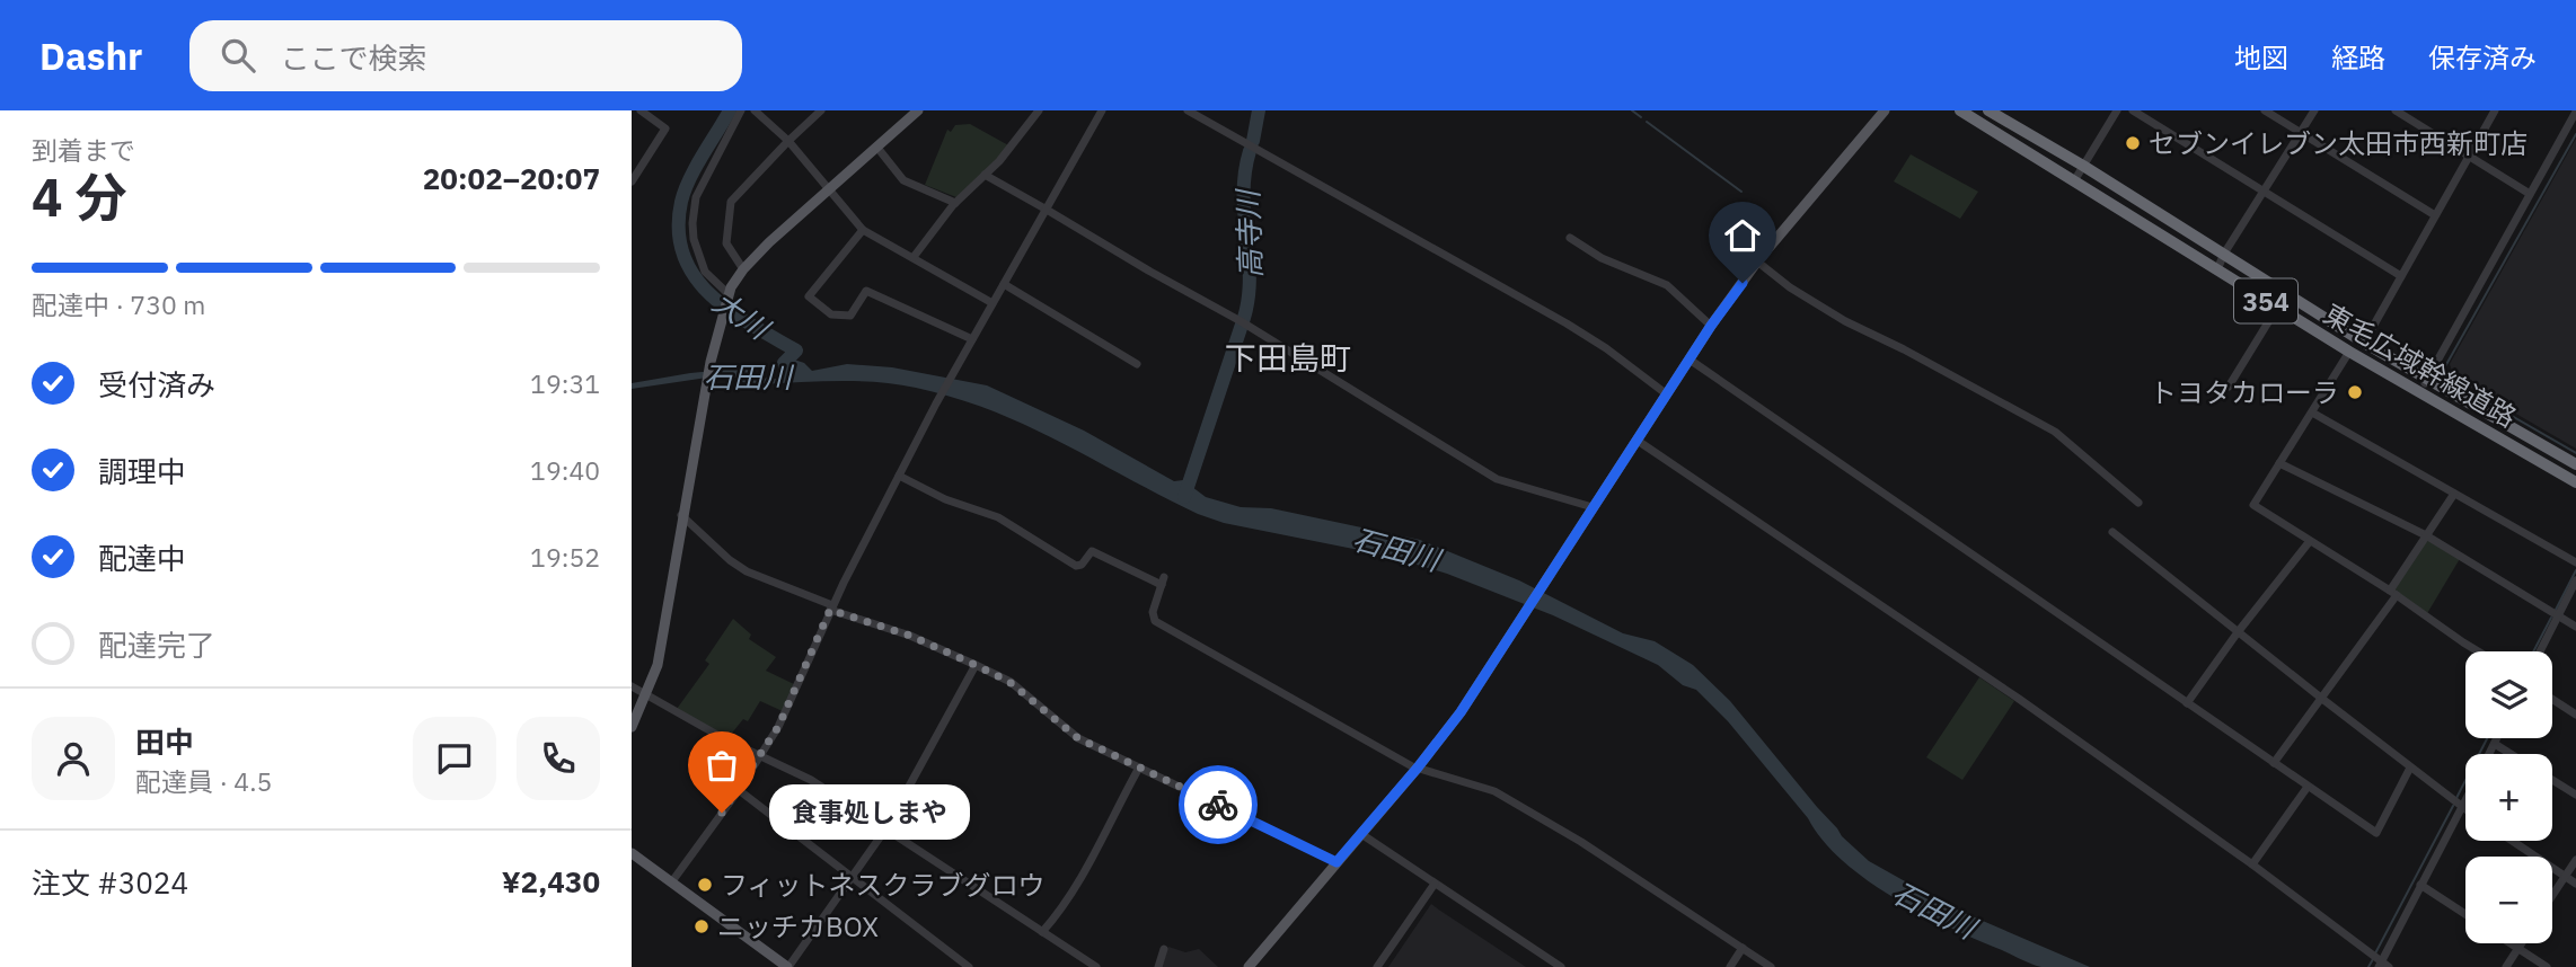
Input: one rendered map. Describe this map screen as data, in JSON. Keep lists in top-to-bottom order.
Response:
{
  "streets": {
    "highway": ["354", "東毛広域幹線道路"]
  },
  "districts": ["下田島町"],
  "water": ["高寺川", "大川", "石田川"],
  "places": [
    "セブンイレブン太田市西新町店",
    "トヨタカローラ",
    "食事処しまや",
    "フィットネスクラブグロウ",
    "ニッチカBOX"
  ],
  "page": {
    "header": "Dashr",
    "search": "ここで検索",
    "nav": ["地図", "経路", "保存済み"],
    "heading": ["4 分", "到着まで", "20:02–20:07"],
    "panel": [
      "田中",
      "配達員 · 4.5",
      "注文 #3024",
      "¥2,430"
    ],
    "bar": "配達中 · 730 m",
    "list": [
      ["受付済み", "19:31"],
      ["調理中", "19:40"],
      ["配達中", "19:52"],
      "配達完了"
    ],
    "map_buttons": ["+", "−"],
    "bubble": "食事処しまや"
  }
}
